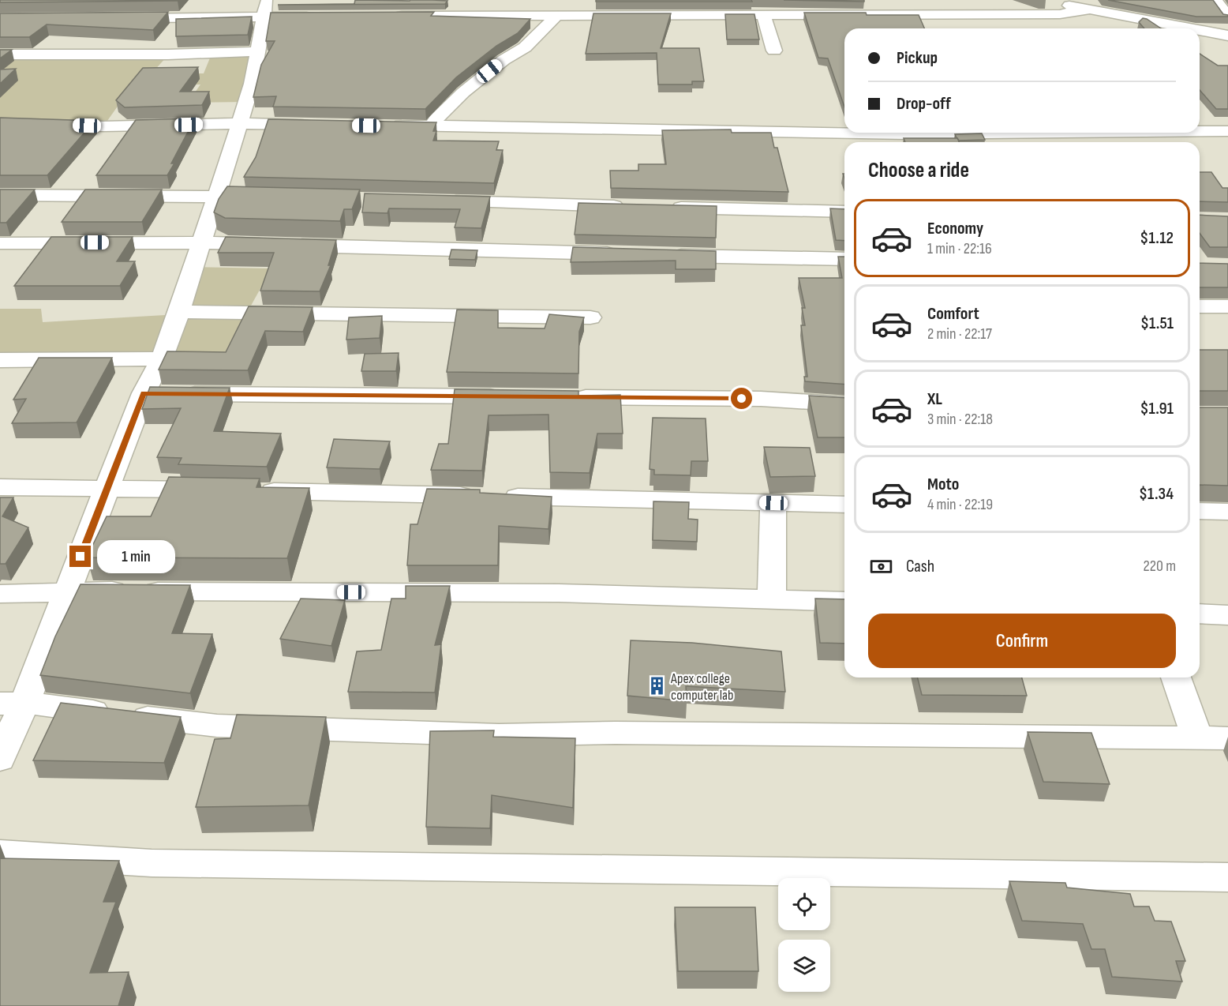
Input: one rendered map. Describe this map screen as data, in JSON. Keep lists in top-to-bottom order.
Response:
{
  "places": {
    "building": ["Apex college computer lab"]
  },
  "page": {
    "banner": ["Pickup", "Drop-off"],
    "heading": "Choose a ride",
    "list": [
      {
        "name": "Economy",
        "note": "1 min · 22:16",
        "value": "$1.12"
      },
      {
        "name": "Comfort",
        "note": "2 min · 22:17",
        "value": "$1.51"
      },
      {
        "name": "XL",
        "note": "3 min · 22:18",
        "value": "$1.91"
      },
      {
        "name": "Moto",
        "note": "4 min · 22:19",
        "value": "$1.34"
      }
    ],
    "bubble": "1 min",
    "pay": ["Cash", "220 m"],
    "buttons": "Confirm"
  }
}
